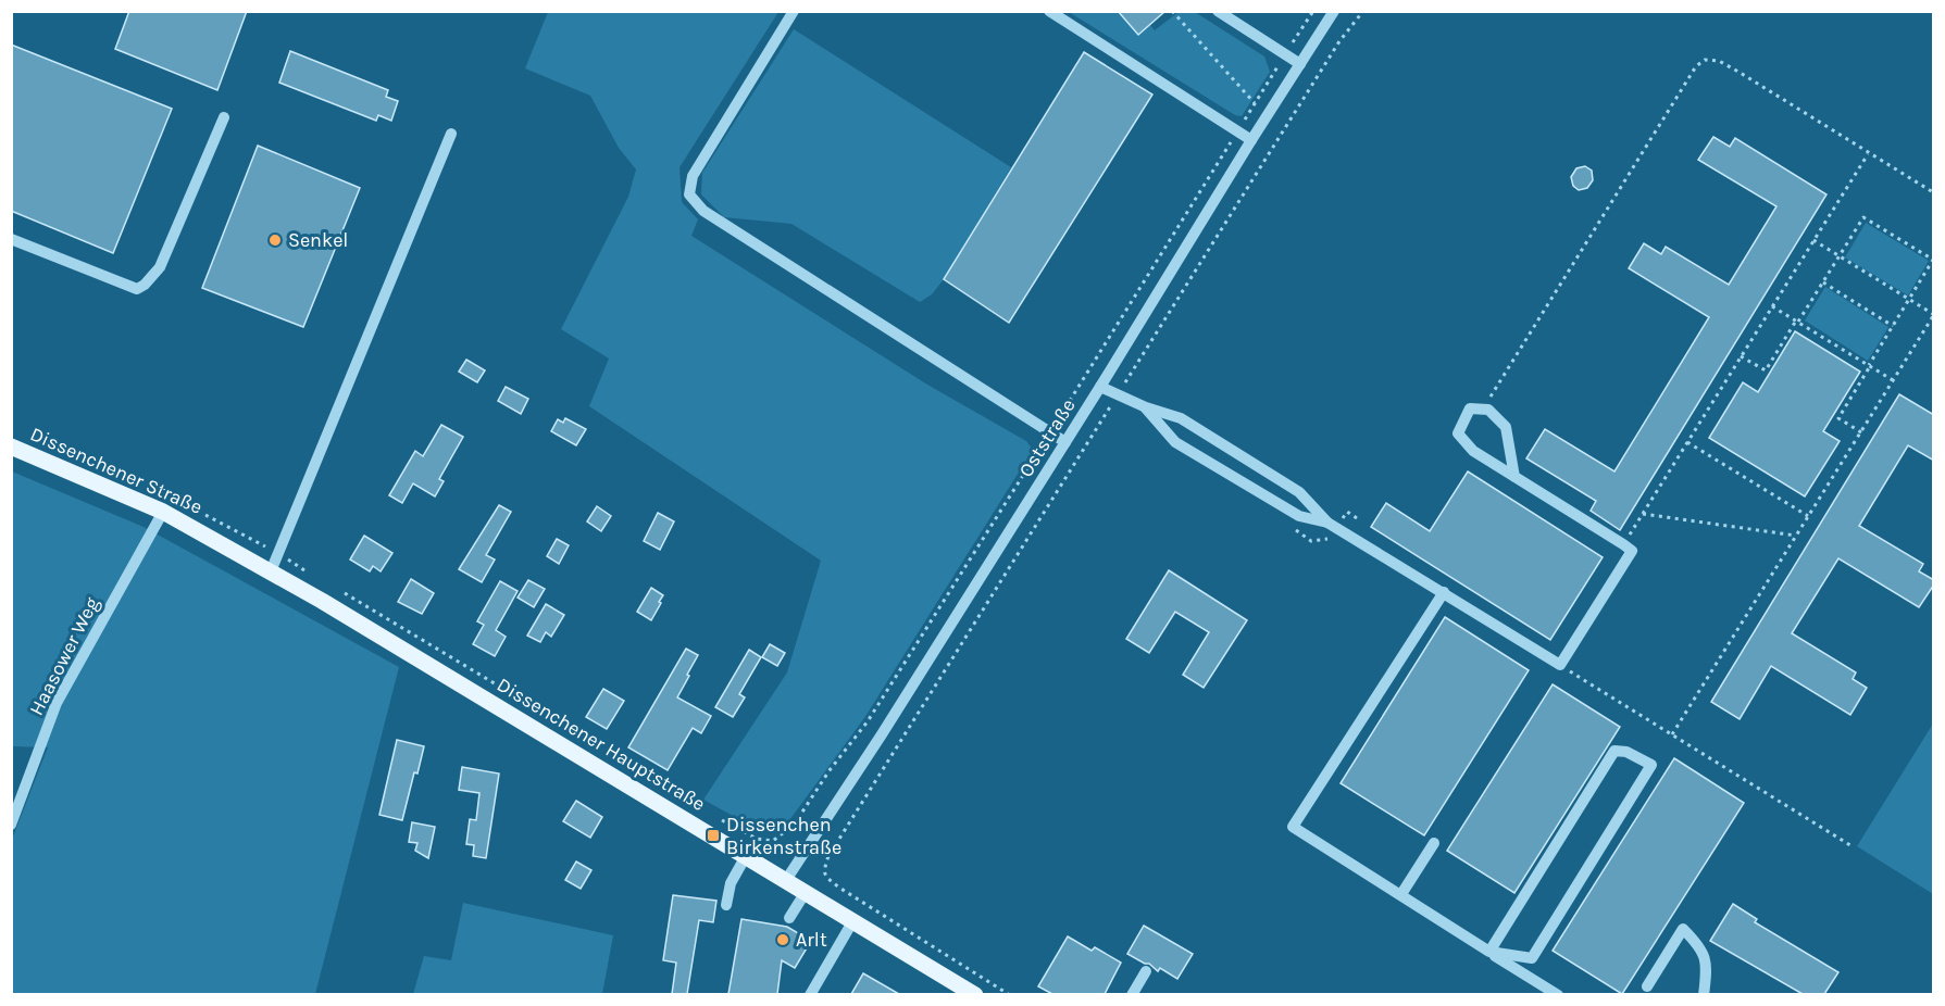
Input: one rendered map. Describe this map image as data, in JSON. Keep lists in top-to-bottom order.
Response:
{
  "streets": {
    "main road": ["Dissenchener Straße", "Dissenchener Hauptstraße"],
    "street": ["Oststraße", "Haasower Weg"]
  },
  "crossings": [
    ["Oststraße", "Dissenchener Hauptstraße"],
    ["Dissenchener Straße", "Haasower Weg"],
    ["Dissenchener Straße", "Dissenchener Hauptstraße"]
  ],
  "places": {
    "other": ["Senkel", "Arlt"],
    "transit": ["Dissenchen Birkenstraße"]
  }
}
